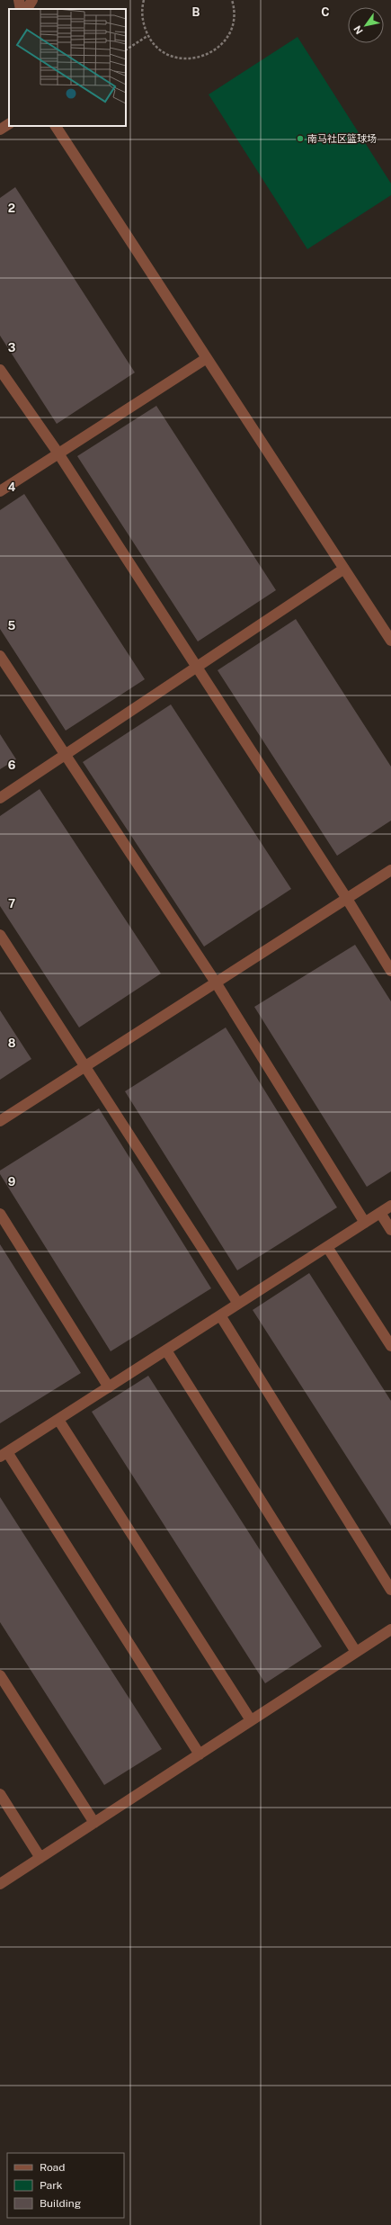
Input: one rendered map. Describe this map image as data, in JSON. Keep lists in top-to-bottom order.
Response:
{
  "places": ["南马社区篮球场"],
  "legend": ["Road", "Park", "Building"],
  "north": "bottom left",
  "grid": {
    "columns": ["B", "C"],
    "rows": [
      "2",
      "3",
      "4",
      "5",
      "6",
      "7",
      "8",
      "9"
    ]
  }
}
